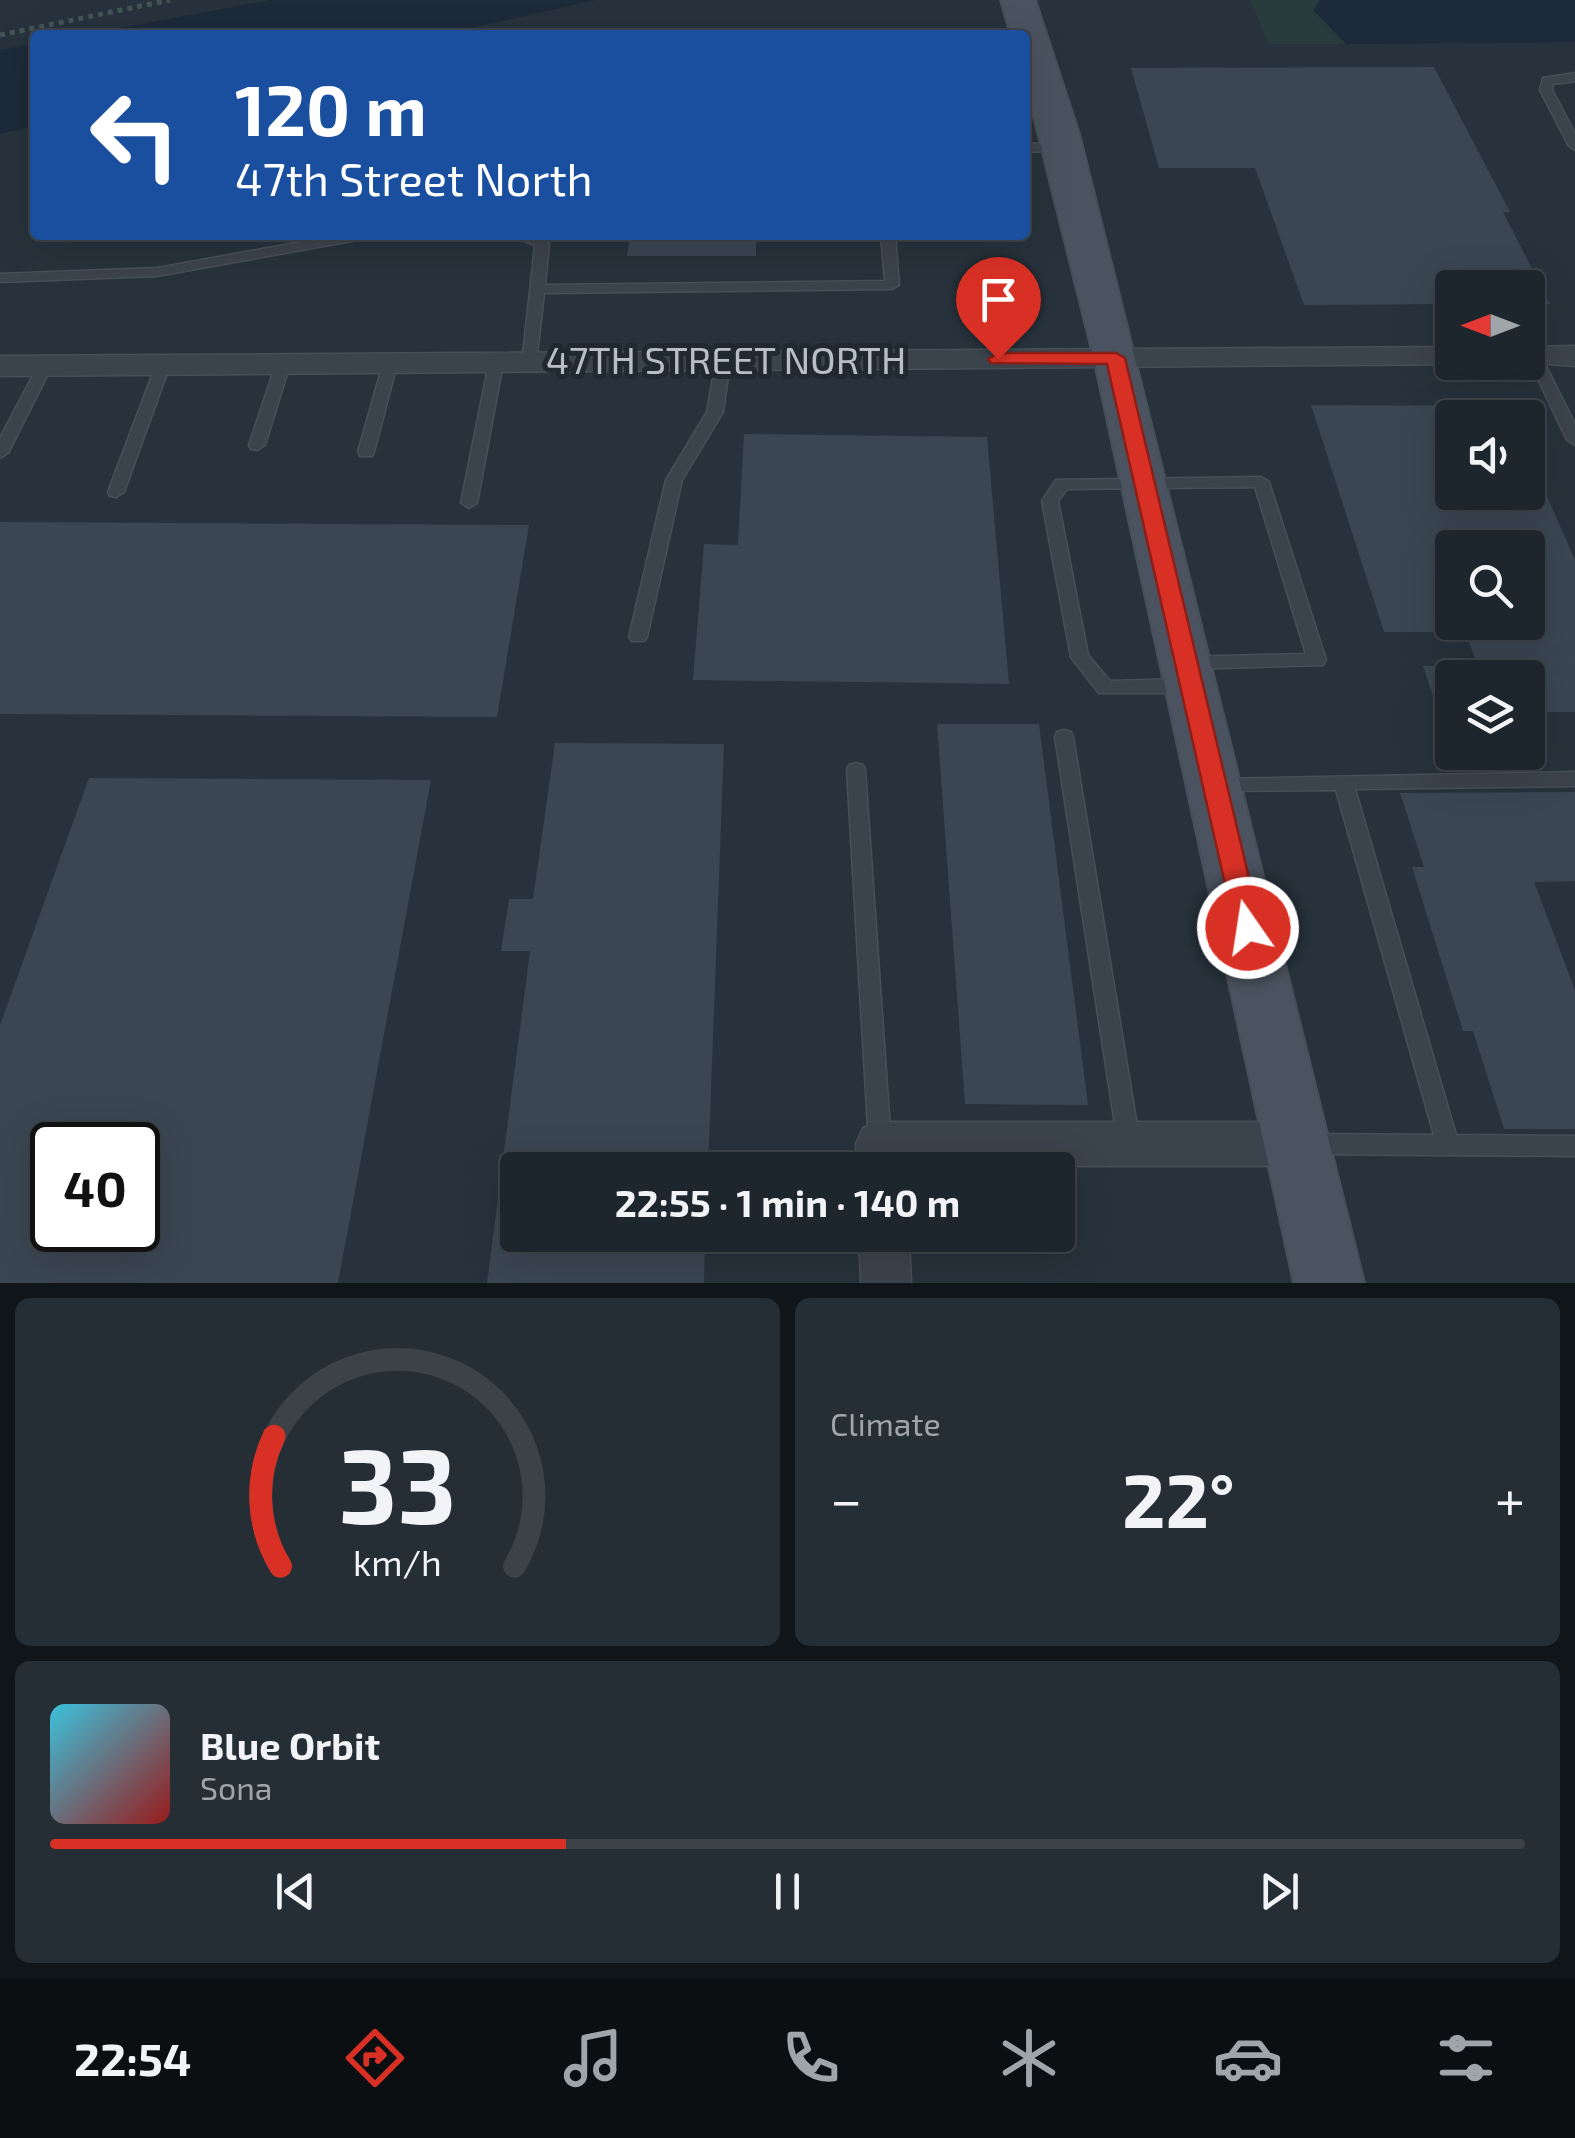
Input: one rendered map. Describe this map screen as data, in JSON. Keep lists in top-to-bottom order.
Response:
{
  "streets": {
    "street": ["47TH STREET NORTH"]
  },
  "north": "left",
  "page": {
    "turn": ["120 m", "47th Street North"],
    "limit": "40",
    "trip": "22:55 · 1 min · 140 m",
    "tile": "Climate",
    "heat": ["−", "22°", "+"],
    "song": ["Blue Orbit", "Sona"],
    "tabs": "22:54",
    "gauge": ["33", "km/h"]
  }
}
